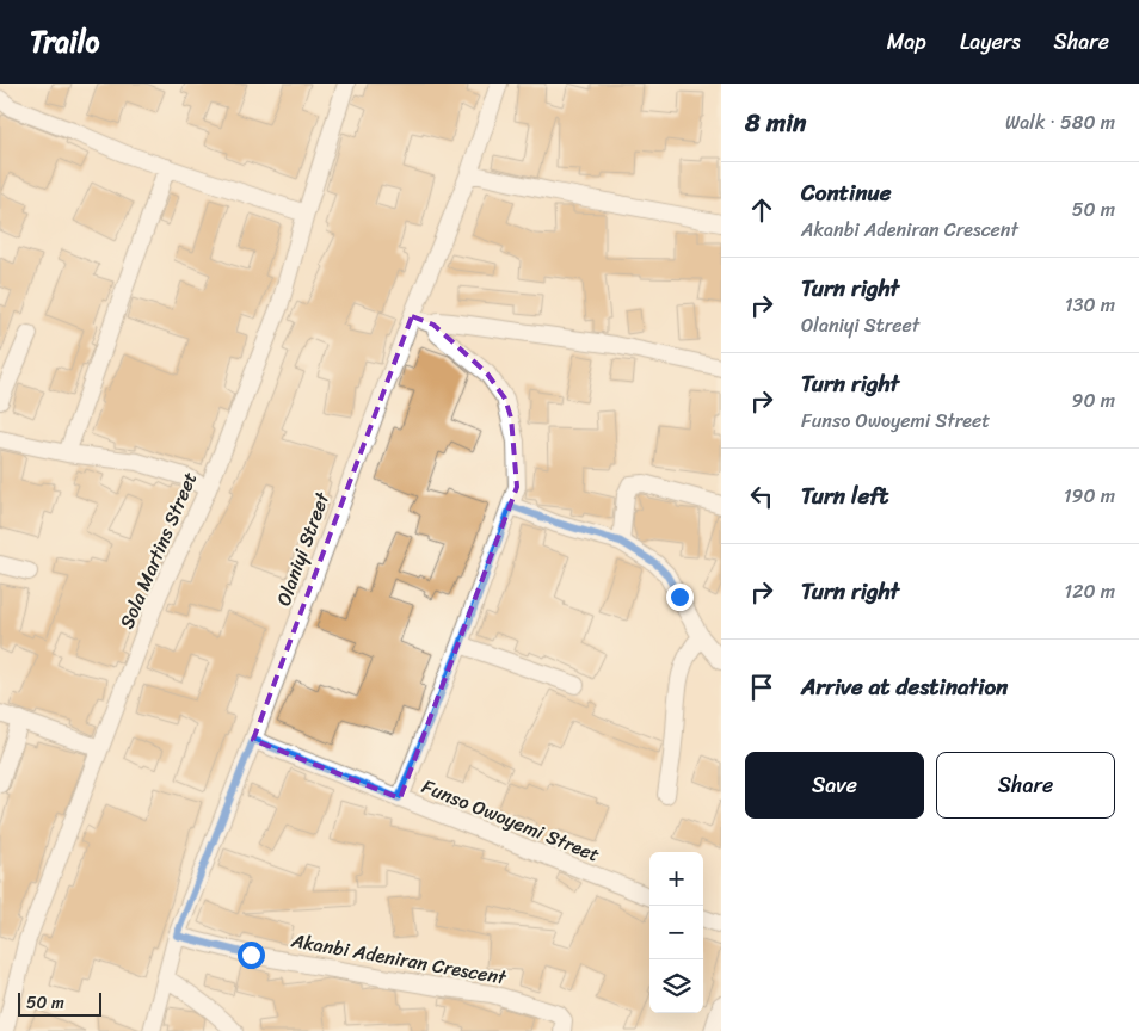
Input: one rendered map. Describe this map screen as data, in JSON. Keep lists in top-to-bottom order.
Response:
{
  "streets": {
    "street": [
      "Olaniyi Street",
      "Sola Martins Street",
      "Funso Owoyemi Street",
      "Akanbi Adeniran Crescent"
    ]
  },
  "crossings": [
    ["Olaniyi Street", "Funso Owoyemi Street"],
    ["Olaniyi Street", "Akanbi Adeniran Crescent"]
  ],
  "scale_bar": "50 m",
  "page": {
    "header": "Trailo",
    "nav": ["Map", "Layers", "Share"],
    "heading": ["8 min", "Walk · 580 m"],
    "list": [
      ["Continue", "Akanbi Adeniran Crescent", "50 m"],
      ["Turn right", "Olaniyi Street", "130 m"],
      ["Turn right", "Funso Owoyemi Street", "90 m"],
      ["Turn left", "190 m"],
      ["Turn right", "120 m"],
      "Arrive at destination"
    ],
    "buttons": ["Save", "Share"],
    "map_buttons": ["+", "−"],
    "scale": "50 m"
  }
}
